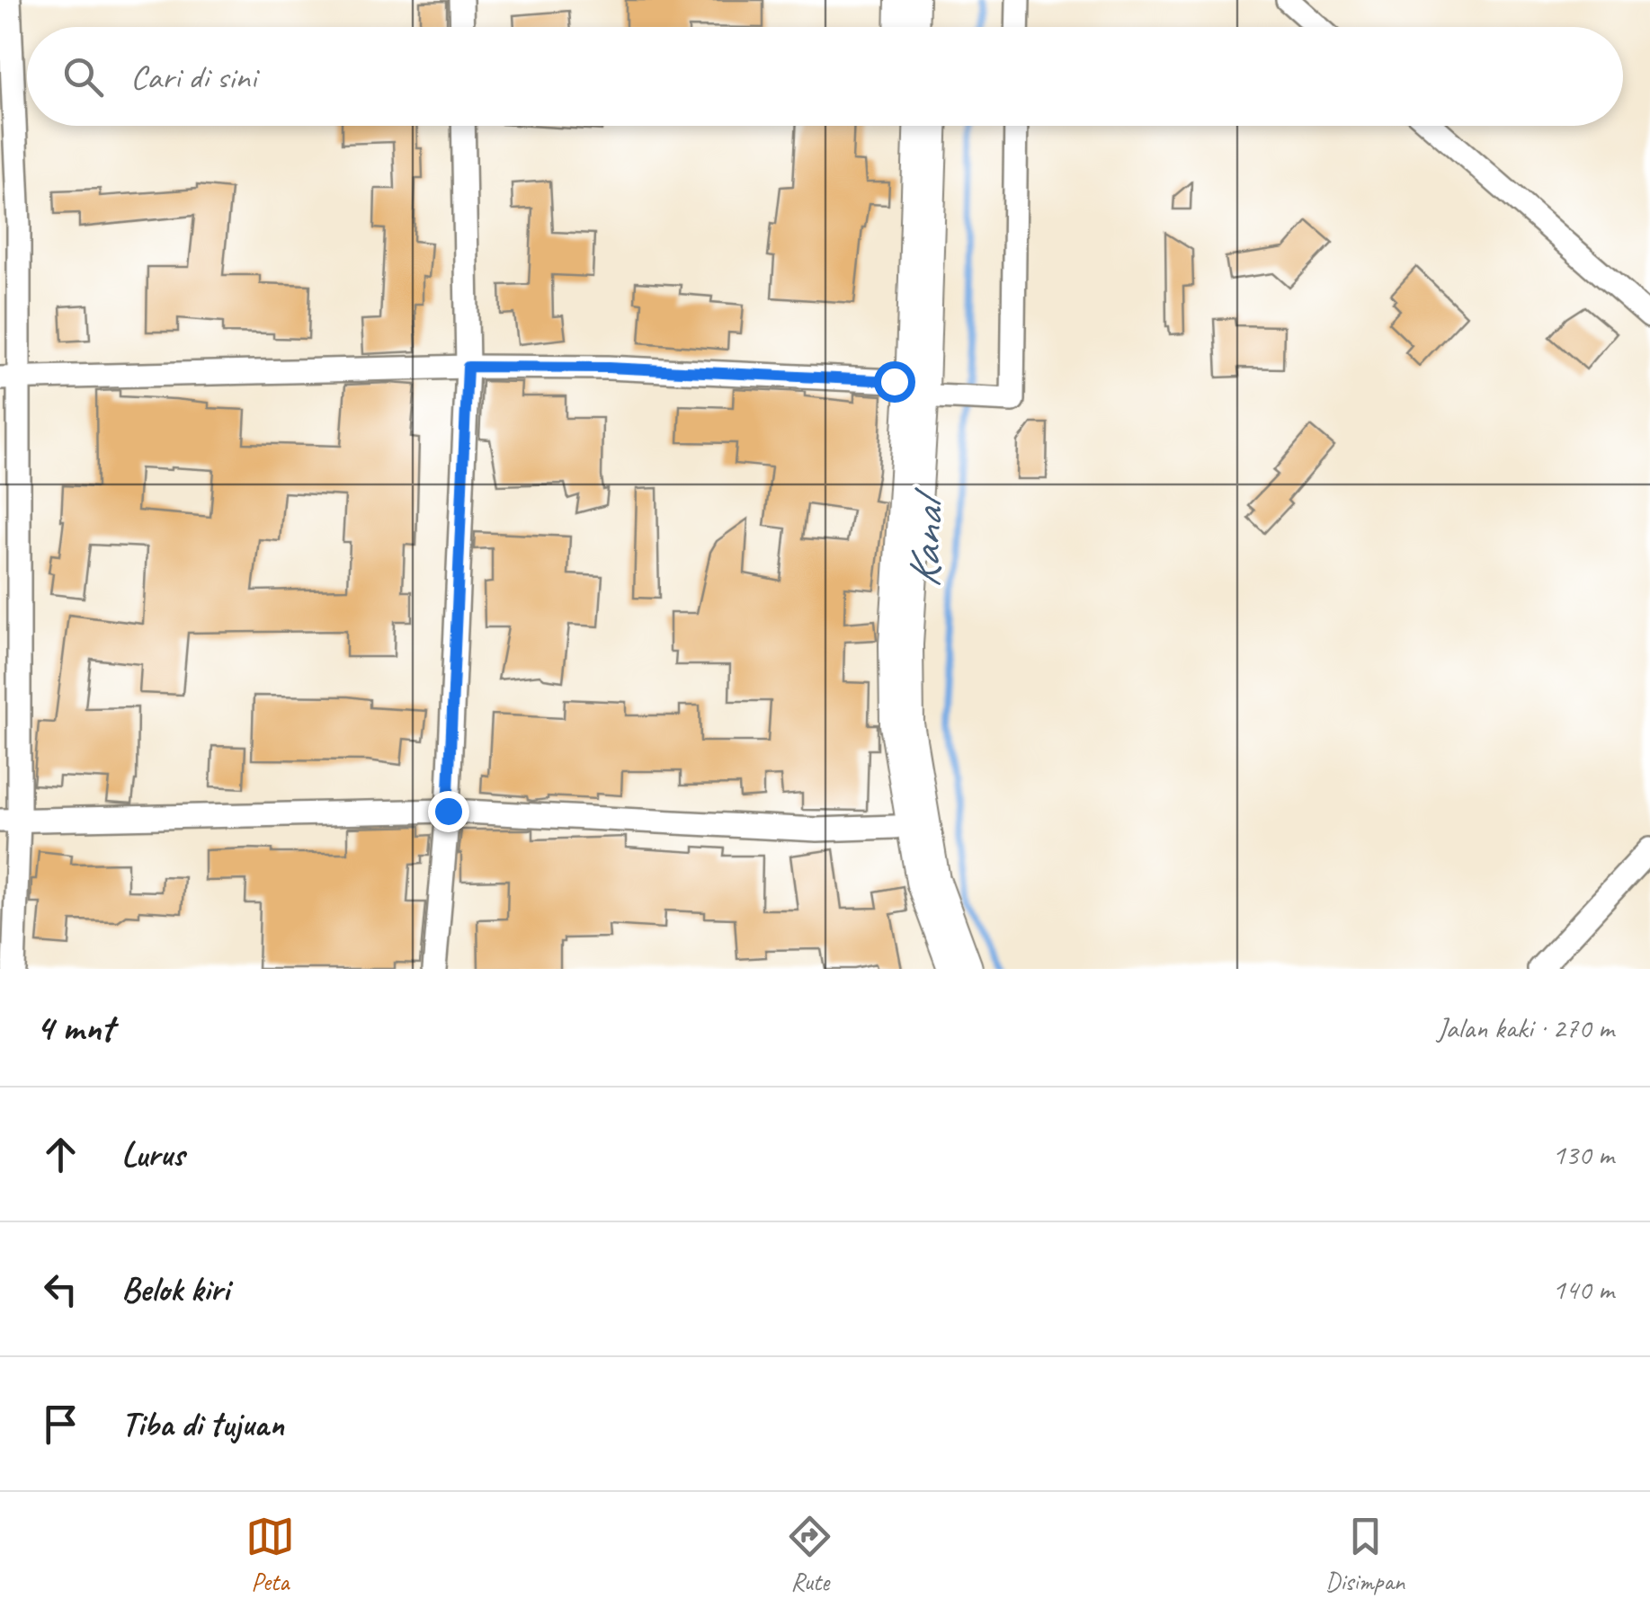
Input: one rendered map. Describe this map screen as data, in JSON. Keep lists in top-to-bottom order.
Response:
{
  "water": ["Kanal"],
  "page": {
    "search": "Cari di sini",
    "heading": ["4 mnt", "Jalan kaki · 270 m"],
    "list": [
      ["Lurus", "130 m"],
      ["Belok kiri", "140 m"],
      "Tiba di tujuan"
    ],
    "nav": ["Peta", "Rute", "Disimpan"]
  }
}
